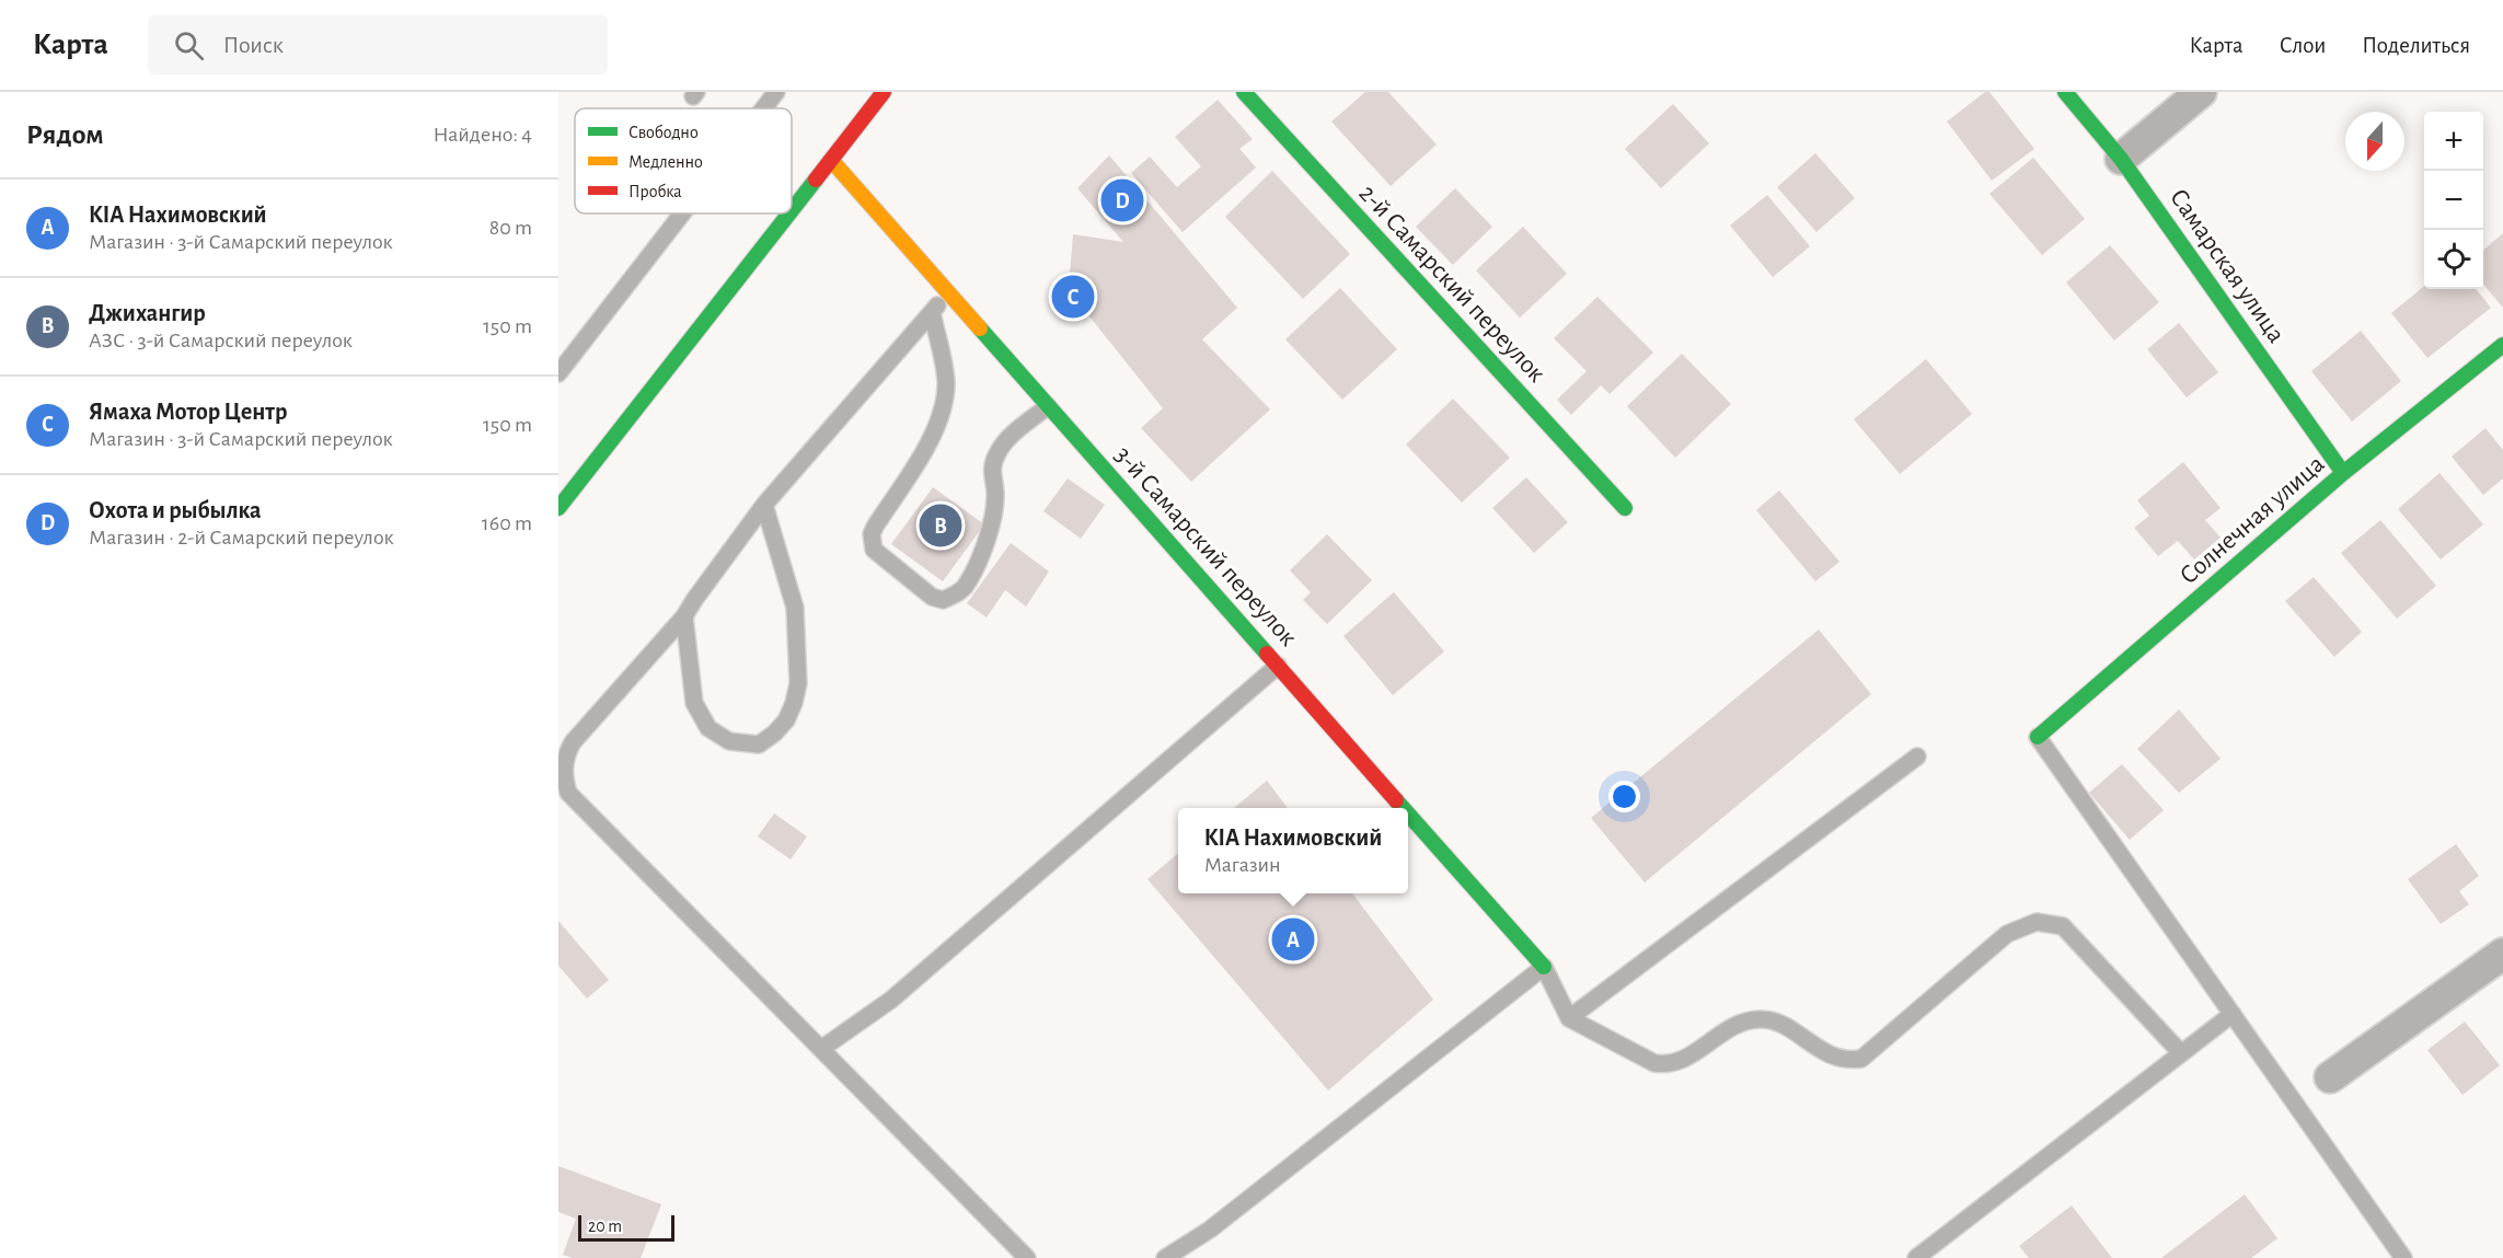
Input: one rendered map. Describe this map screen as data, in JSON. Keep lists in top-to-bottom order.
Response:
{
  "streets": {
    "street": [
      "Самарская улица",
      "2-й Самарский переулок",
      "Солнечная улица",
      "3-й Самарский переулок"
    ]
  },
  "crossings": [
    ["Самарская улица", "Солнечная улица"]
  ],
  "legend": ["Свободно", "Медленно", "Пробка"],
  "scale_bar": "20 m",
  "north": "bottom",
  "page": {
    "header": "Карта",
    "search": "Поиск",
    "nav": ["Карта", "Слои", "Поделиться"],
    "heading": ["Рядом", "Найдено: 4"],
    "map_buttons": ["+", "−"],
    "pins": [
      "D",
      "C",
      "B",
      "A"
    ],
    "list": [
      {
        "mark": "A",
        "name": "KIA Нахимовский",
        "note": "Магазин · 3-й Самарский переулок",
        "value": "80 m"
      },
      {
        "mark": "B",
        "name": "Джихангир",
        "note": "АЗС · 3-й Самарский переулок",
        "value": "150 m"
      },
      {
        "mark": "C",
        "name": "Ямаха Мотор Центр",
        "note": "Магазин · 3-й Самарский переулок",
        "value": "150 m"
      },
      {
        "mark": "D",
        "name": "Охота и рыбылка",
        "note": "Магазин · 2-й Самарский переулок",
        "value": "160 m"
      }
    ],
    "popup": ["KIA Нахимовский", "Магазин"],
    "scale": "20 m"
  }
}
